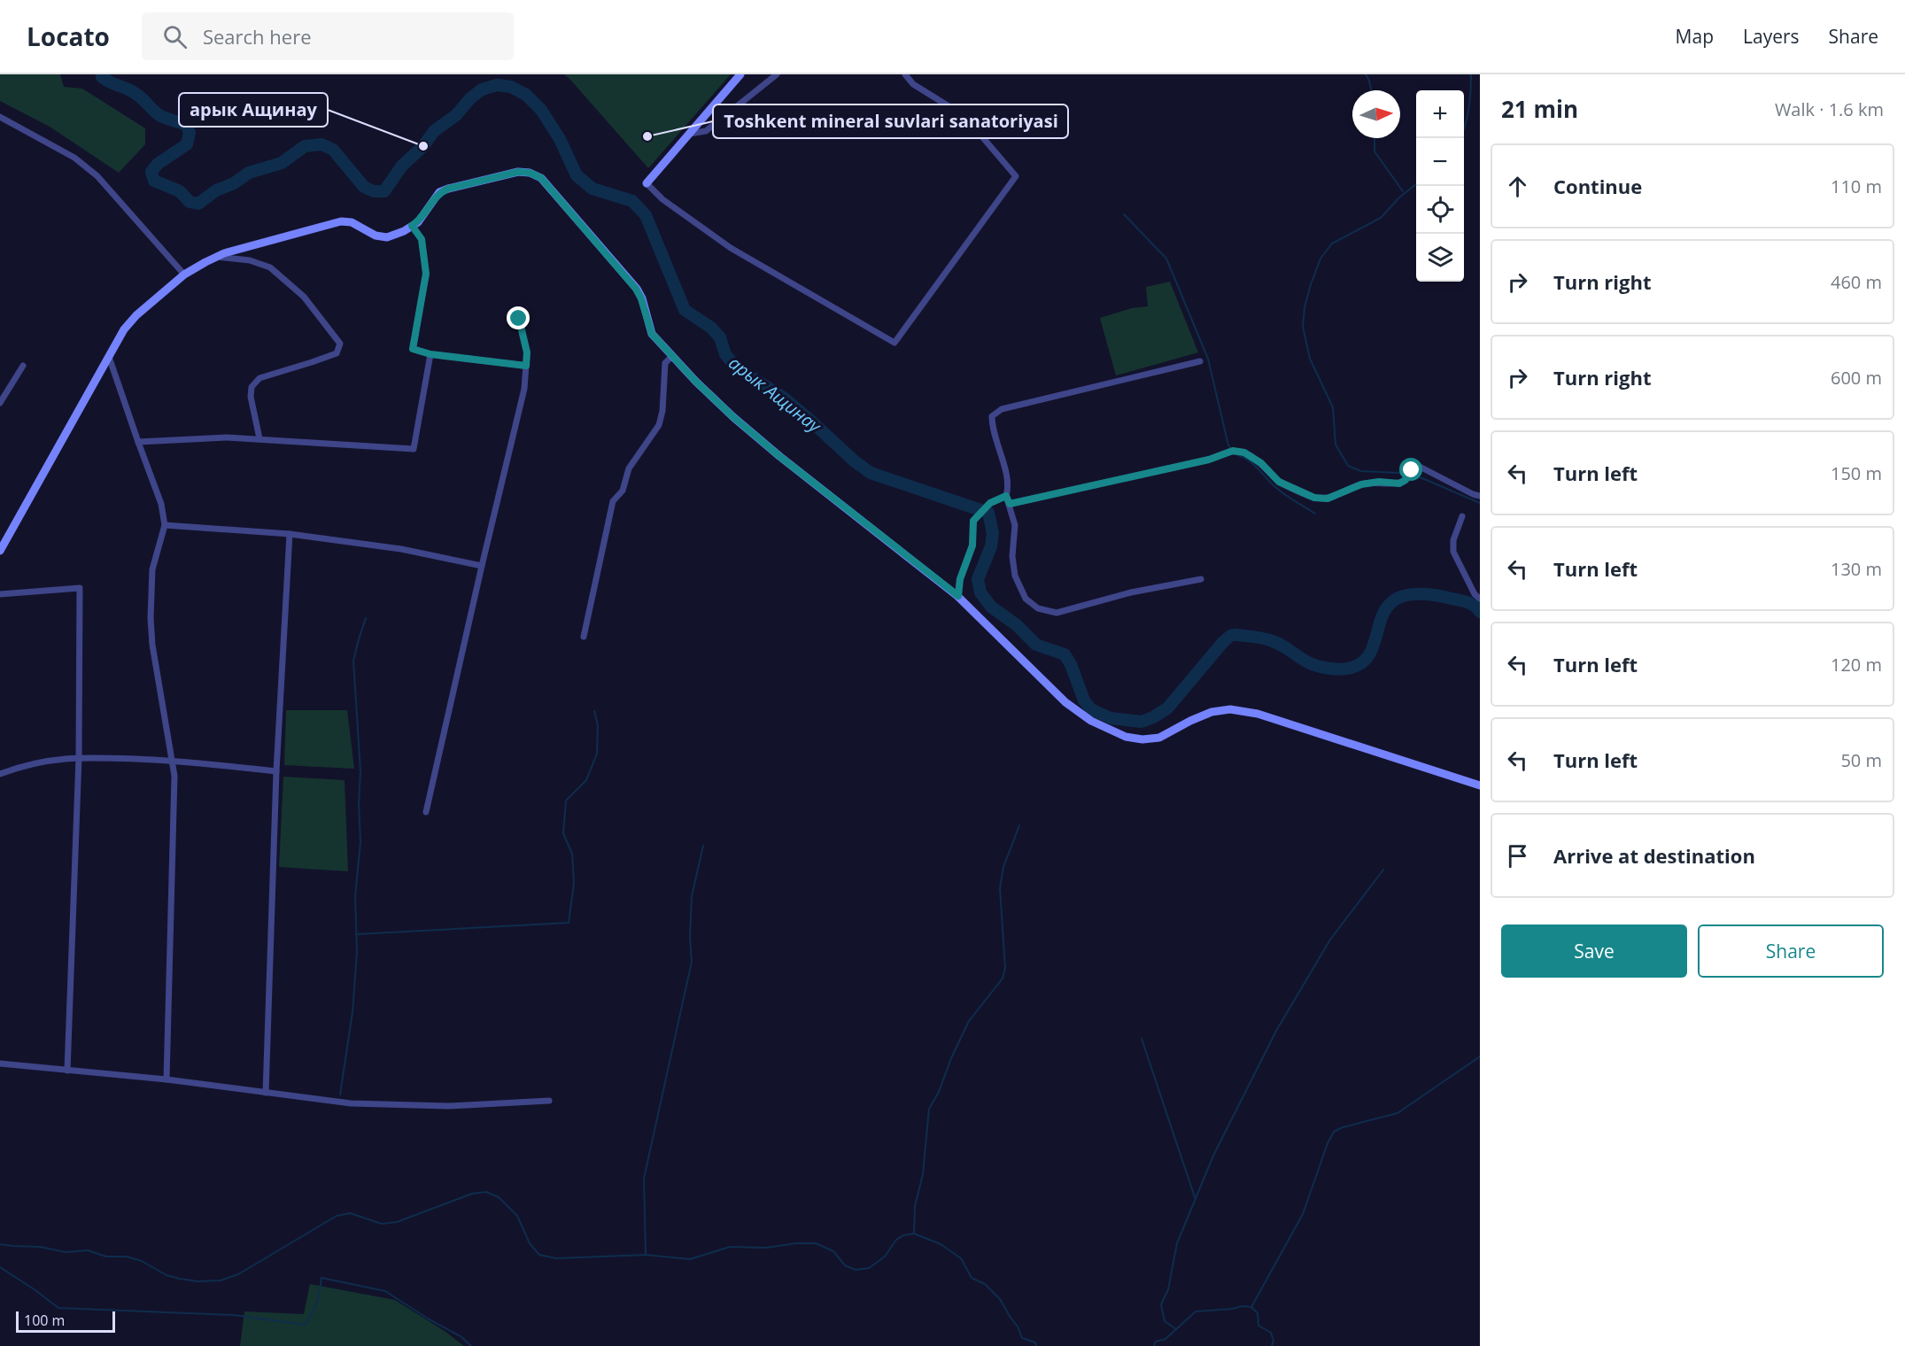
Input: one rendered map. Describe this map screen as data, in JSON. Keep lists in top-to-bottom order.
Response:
{
  "water": ["арык Ащинау"],
  "places": ["Toshkent mineral suvlari sanatoriyasi", "арык Ащинау"],
  "scale_bar": "100 m",
  "north": "right",
  "page": {
    "header": "Locato",
    "search": "Search here",
    "nav": ["Map", "Layers", "Share"],
    "heading": ["21 min", "Walk · 1.6 km"],
    "map_buttons": ["+", "−"],
    "list": [
      ["Continue", "110 m"],
      ["Turn right", "460 m"],
      ["Turn right", "600 m"],
      ["Turn left", "150 m"],
      ["Turn left", "130 m"],
      ["Turn left", "120 m"],
      ["Turn left", "50 m"],
      "Arrive at destination"
    ],
    "buttons": ["Save", "Share"],
    "scale": "100 m"
  }
}
